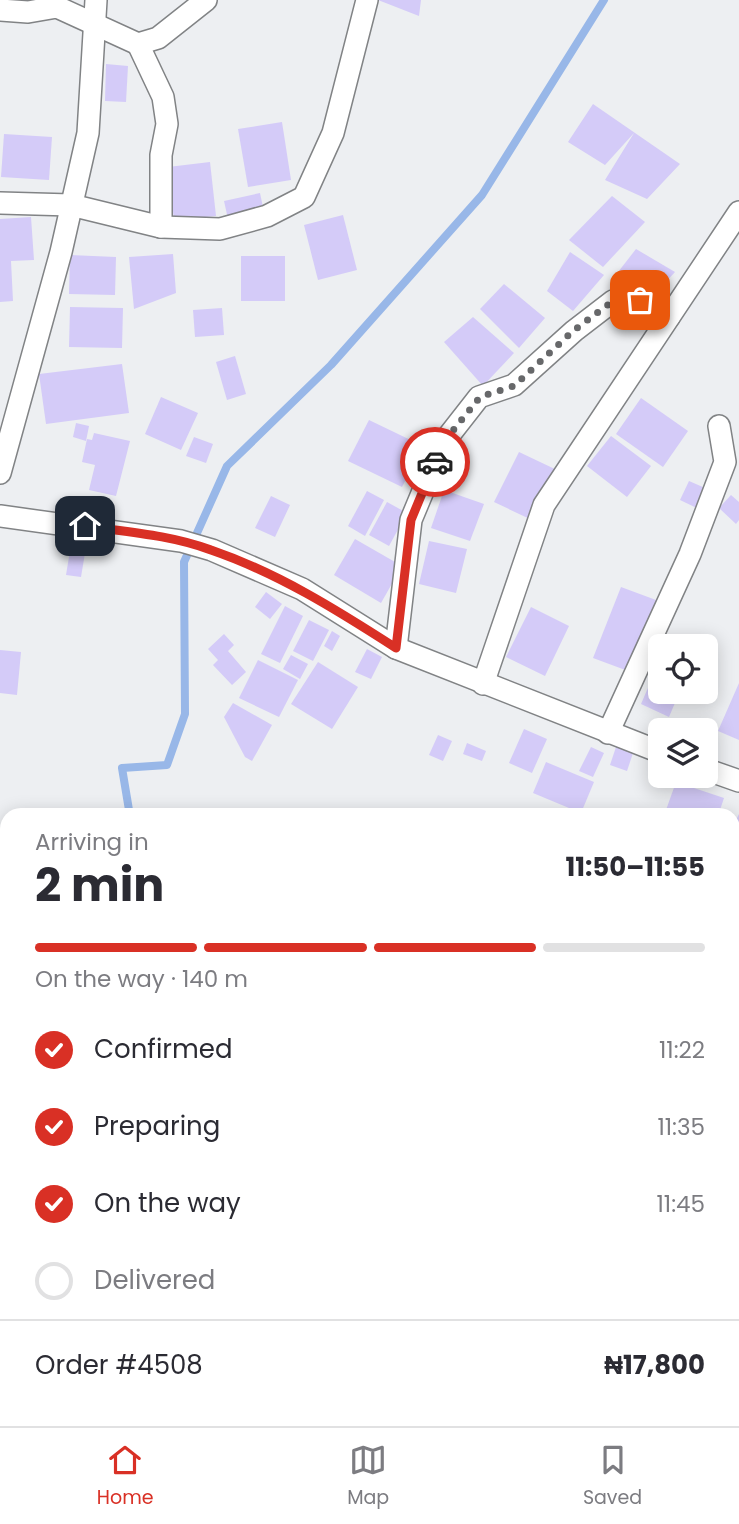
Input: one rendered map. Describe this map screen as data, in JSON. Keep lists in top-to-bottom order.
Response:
{
  "page": {
    "heading": ["2 min", "Arriving in", "11:50–11:55"],
    "panel": ["Order #4508", "₦17,800"],
    "bar": "On the way · 140 m",
    "list": [
      ["Confirmed", "11:22"],
      ["Preparing", "11:35"],
      ["On the way", "11:45"],
      "Delivered"
    ],
    "tabs": ["Home", "Map", "Saved"]
  }
}
